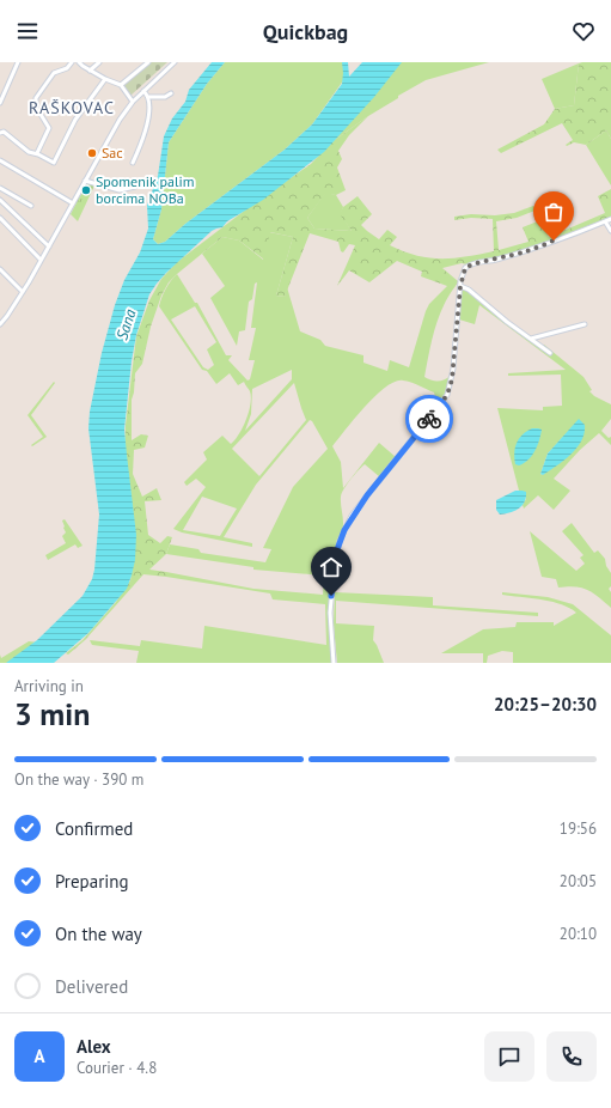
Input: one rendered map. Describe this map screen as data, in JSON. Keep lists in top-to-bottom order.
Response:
{
  "districts": ["RAŠKOVAC"],
  "water": ["Sana"],
  "places": ["Sac", "Spomenik palim borcima NOBa"],
  "page": {
    "header": "Quickbag",
    "heading": ["3 min", "Arriving in", "20:25–20:30"],
    "panel": ["Alex", "Courier · 4.8"],
    "bar": "On the way · 390 m",
    "list": [
      ["Confirmed", "19:56"],
      ["Preparing", "20:05"],
      ["On the way", "20:10"],
      "Delivered"
    ],
    "round": "A"
  }
}
